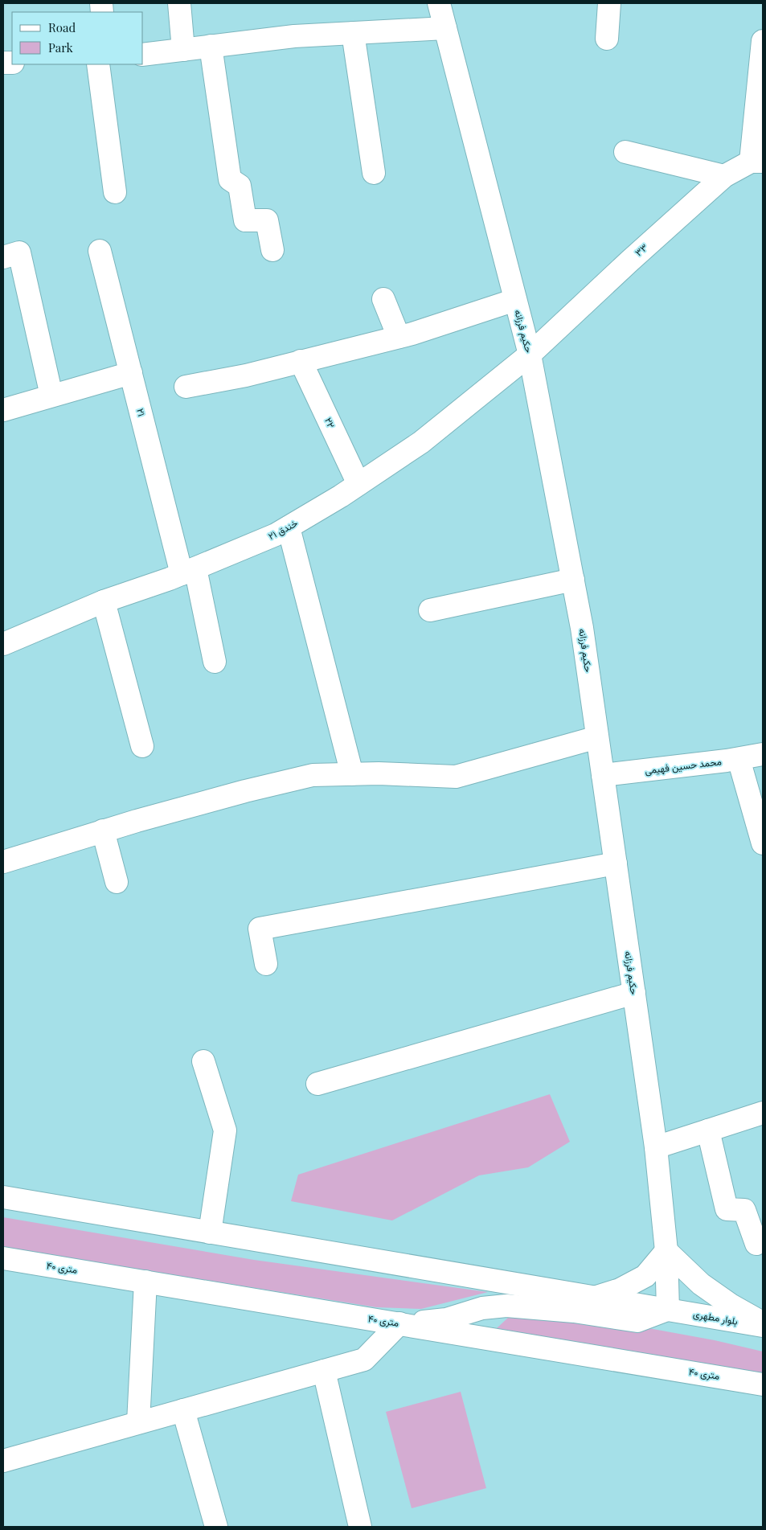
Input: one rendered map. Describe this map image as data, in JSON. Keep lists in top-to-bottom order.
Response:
{
  "streets": {
    "street": [
      "۳۳",
      "حکیم فرزانه",
      "۲۱",
      "۲۲",
      "۲۱ خندق",
      "محمد حسین فهیمی",
      "۴۰ متری",
      "بلوار مطهری"
    ]
  },
  "crossings": [
    ["۳۳", "حکیم فرزانه"],
    ["۳۳", "۲۱ خندق"],
    ["حکیم فرزانه", "۲۱ خندق"],
    ["حکیم فرزانه", "محمد حسین فهیمی"],
    ["حکیم فرزانه", "بلوار مطهری"],
    ["۲۱", "۲۱ خندق"],
    ["۲۲", "۲۱ خندق"]
  ],
  "legend": ["Road", "Park"]
}
